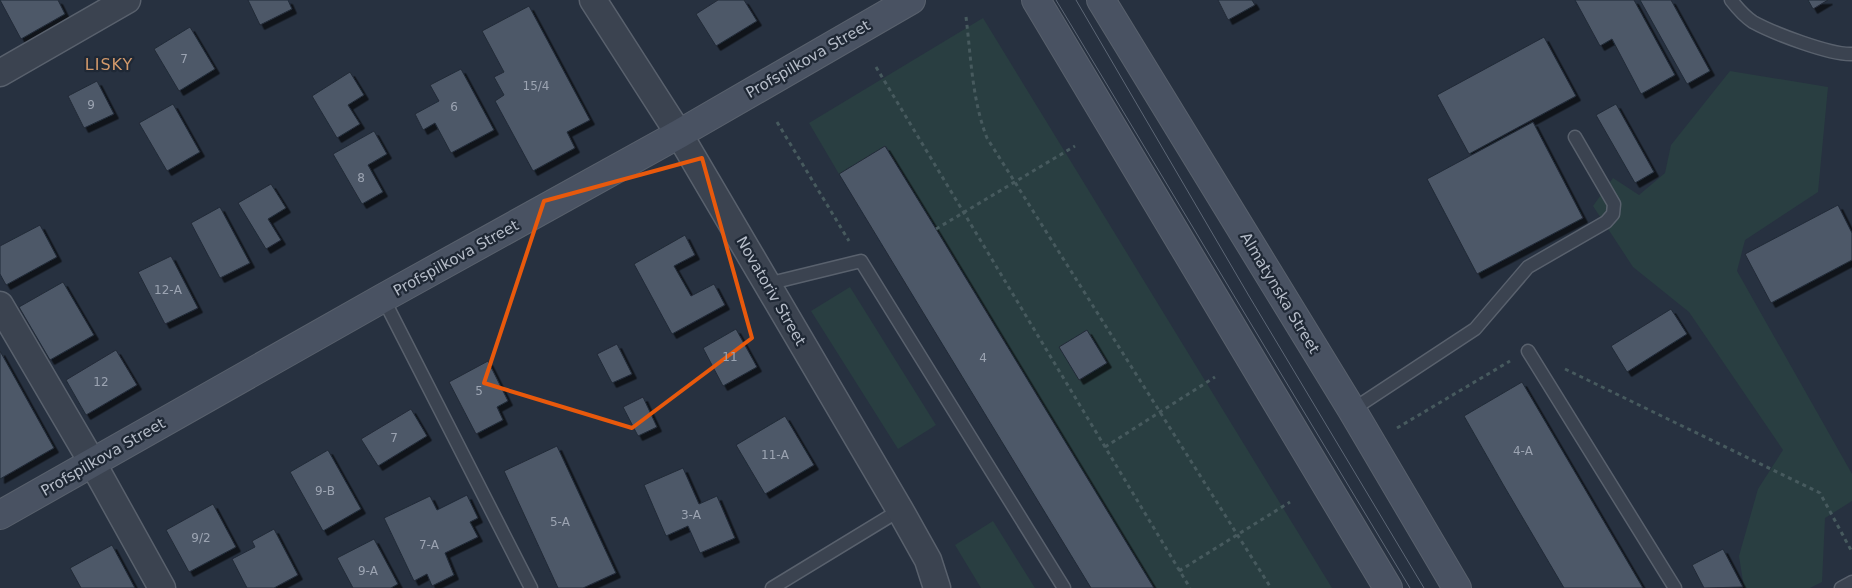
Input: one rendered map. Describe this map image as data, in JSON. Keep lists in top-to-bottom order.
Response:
{
  "streets": {
    "street": ["Profspilkova Street", "Novatoriv Street", "Almatynska Street"]
  },
  "crossings": [
    ["Profspilkova Street", "Novatoriv Street"]
  ],
  "districts": ["LISKY"],
  "house_numbers": [
    "7",
    "15/4",
    "9",
    "6",
    "8",
    "12-А",
    "11",
    "4",
    "12",
    "5",
    "7",
    "4-А",
    "11-А",
    "9-В",
    "3-А",
    "5-А",
    "9/2",
    "7-А",
    "9-А"
  ]
}
